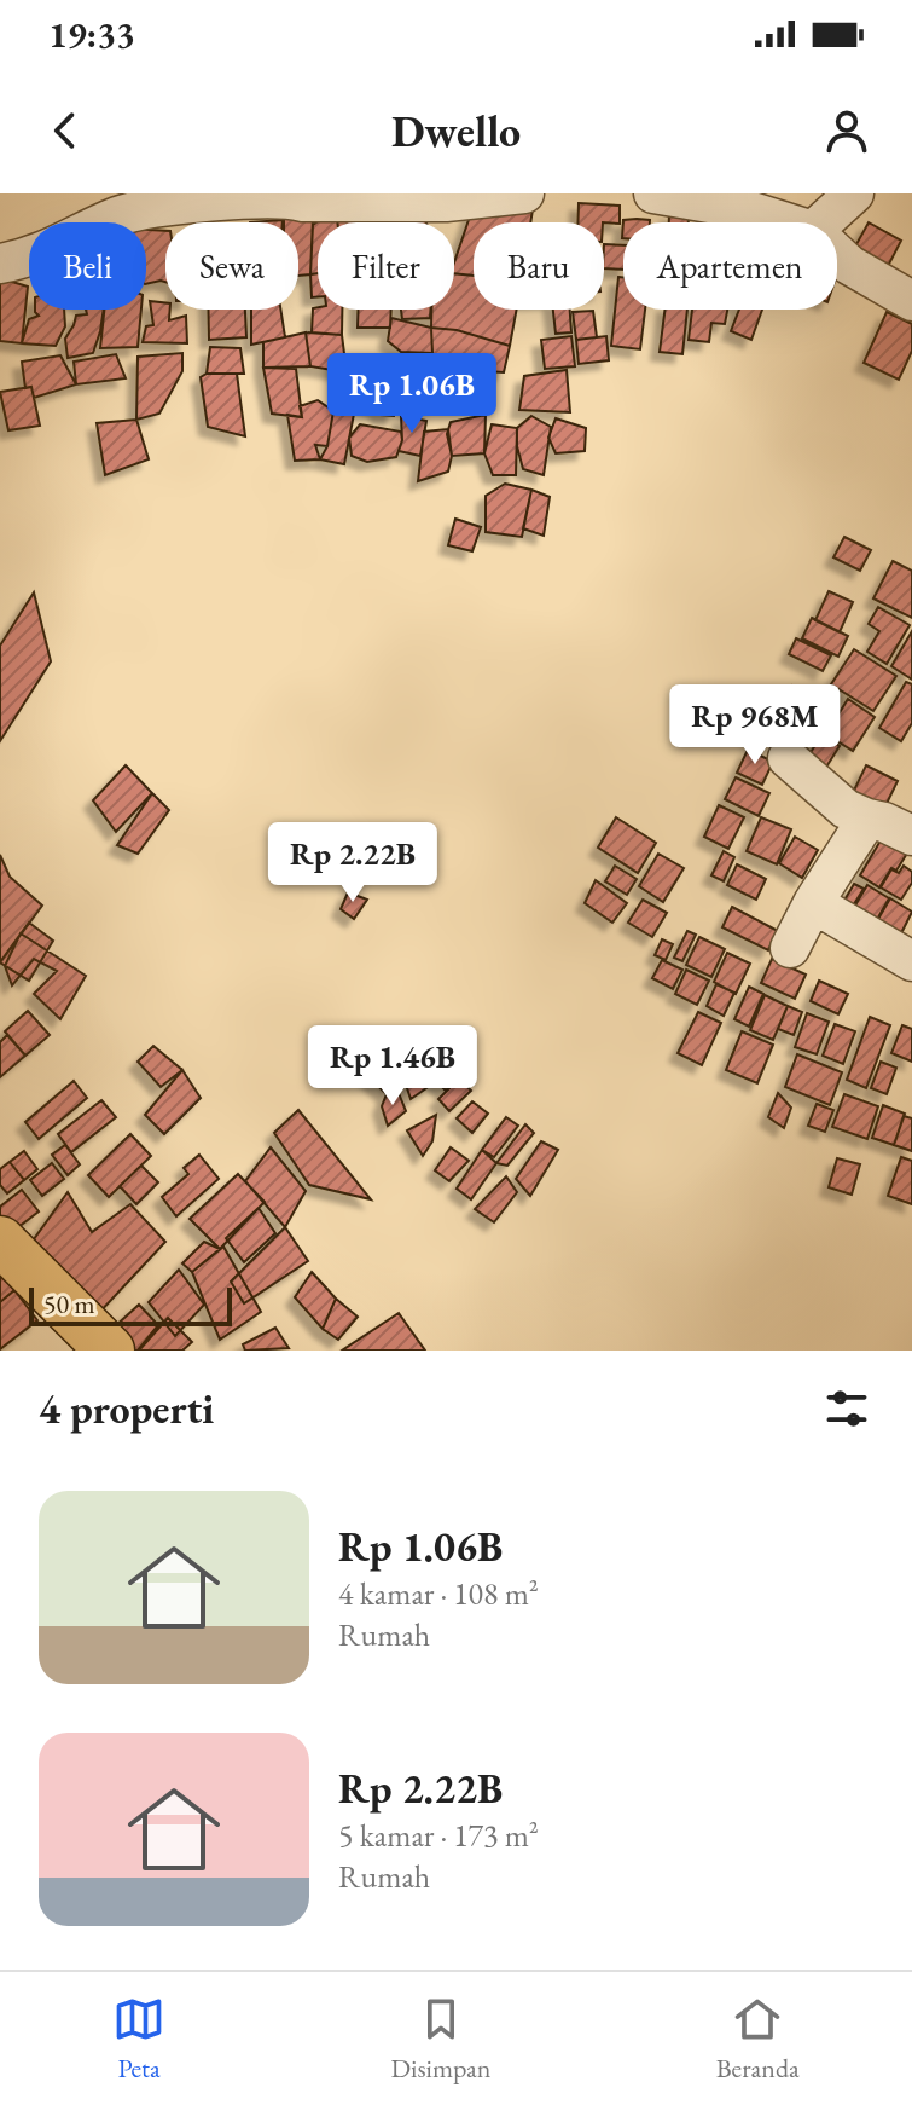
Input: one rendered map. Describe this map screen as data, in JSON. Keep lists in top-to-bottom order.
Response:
{
  "scale_bar": "50 m",
  "page": {
    "status": "19:33",
    "header": "Dwello",
    "chip": [
      "Beli",
      "Sewa",
      "Filter",
      "Baru",
      "Apartemen"
    ],
    "price": [
      "Rp 1.06B",
      "Rp 968M",
      "Rp 2.22B",
      "Rp 1.46B"
    ],
    "scale": "50 m",
    "heading": "4 properti",
    "list": [
      {
        "name": "Rp 1.06B",
        "note": "4 kamar · 108 m² · Rumah"
      },
      {
        "name": "Rp 2.22B",
        "note": "5 kamar · 173 m² · Rumah"
      }
    ],
    "tabs": ["Peta", "Disimpan", "Beranda"]
  }
}
